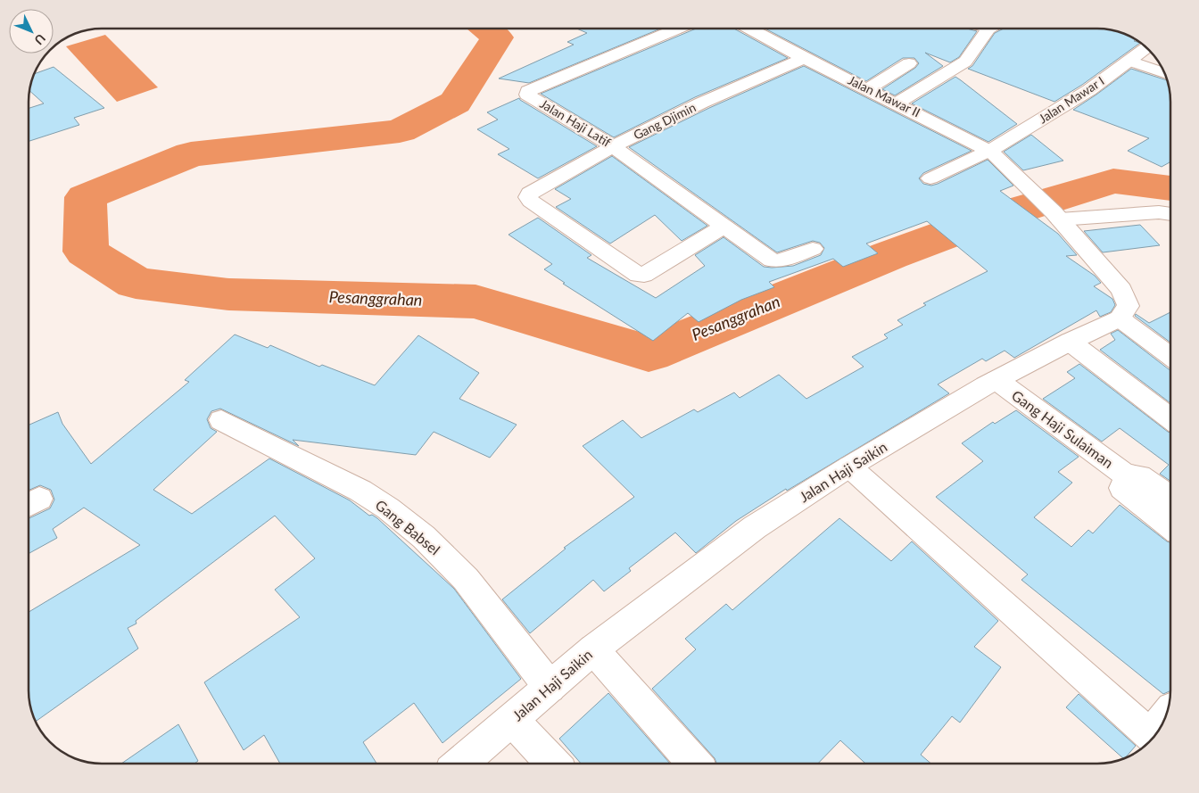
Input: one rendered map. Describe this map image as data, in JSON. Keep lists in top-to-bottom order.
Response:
{
  "streets": {
    "street": [
      "Jalan Mawar II",
      "Jalan Mawar I",
      "Gang Djimin",
      "Jalan Haji Latif",
      "Gang Haji Sulaiman",
      "Jalan Haji Saikin",
      "Gang Babsel"
    ]
  },
  "crossings": [
    ["Jalan Mawar II", "Jalan Mawar I"],
    ["Jalan Mawar II", "Gang Djimin"],
    ["Gang Djimin", "Jalan Haji Latif"],
    ["Gang Haji Sulaiman", "Jalan Haji Saikin"],
    ["Jalan Haji Saikin", "Gang Babsel"]
  ],
  "water": ["Pesanggrahan"],
  "north": "bottom right"
}
